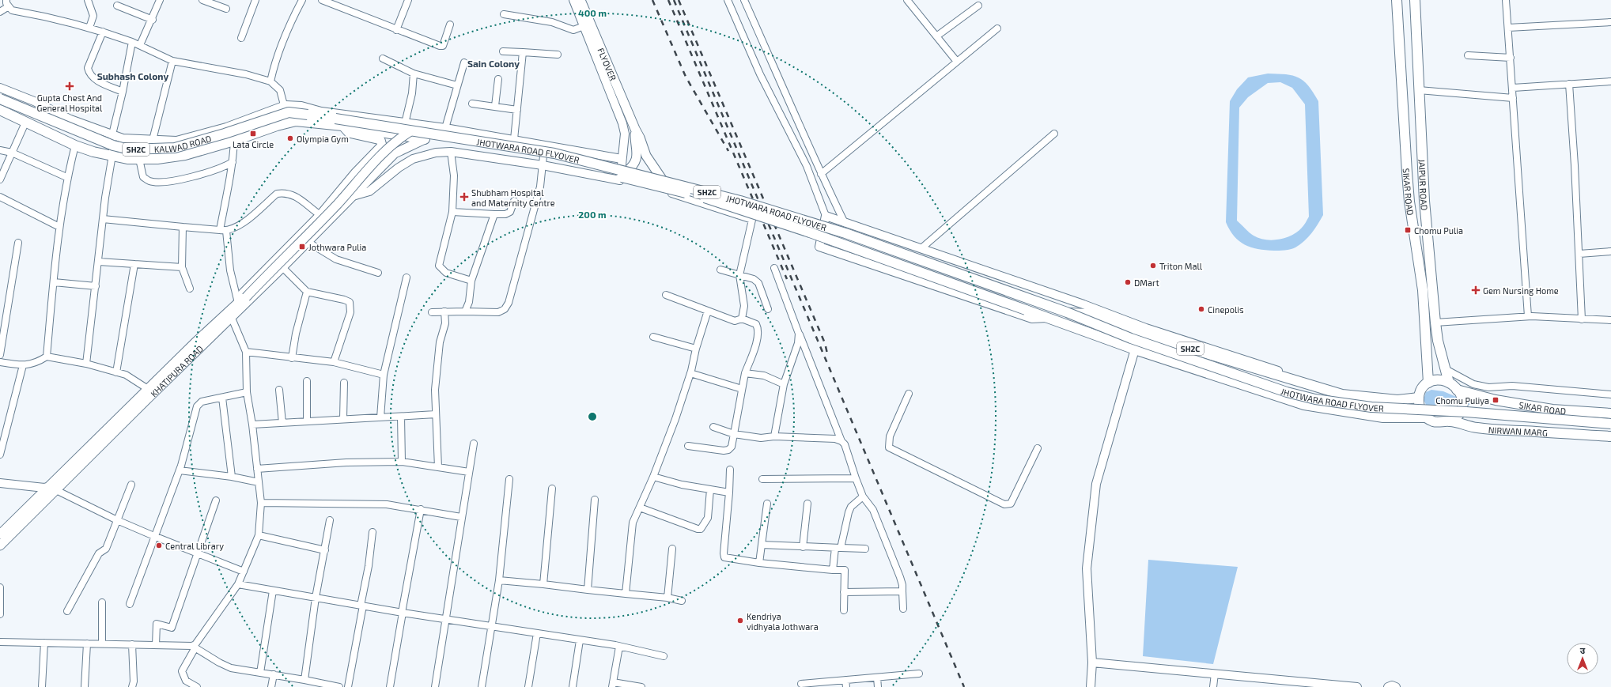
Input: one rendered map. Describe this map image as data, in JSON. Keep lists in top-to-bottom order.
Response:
{
  "streets": {
    "main road": [
      "FLYOVER",
      "KALWAD ROAD",
      "SH2C",
      "JHOTWARA ROAD FLYOVER",
      "JAIPUR ROAD",
      "SIKAR ROAD",
      "KHATIPURA ROAD",
      "NIRWAN MARG"
    ]
  },
  "crossings": [
    ["FLYOVER", "JHOTWARA ROAD FLYOVER"],
    ["KALWAD ROAD", "SH2C"],
    ["SH2C", "JHOTWARA ROAD FLYOVER"],
    ["SH2C", "SIKAR ROAD"],
    ["SH2C", "NIRWAN MARG"],
    ["JHOTWARA ROAD FLYOVER", "KHATIPURA ROAD"],
    ["JHOTWARA ROAD FLYOVER", "NIRWAN MARG"],
    ["SIKAR ROAD", "NIRWAN MARG"]
  ],
  "districts": ["Sain Colony", "Subhash Colony"],
  "places": {
    "health": ["Gupta Chest And General Hospital", "Shubham Hospital and Maternity Centre", "Gem Nursing Home"],
    "transit": [
      "Lata Circle",
      "Chomu Pulia",
      "Jothwara Pulia",
      "Chomu Puliya"
    ],
    "other": [
      "Olympia Gym",
      "Triton Mall",
      "DMart",
      "Cinepolis",
      "Central Library",
      "Kendriya vidhyala Jothwara"
    ]
  },
  "north": "top",
  "rings": ["400 m", "200 m"]
}
